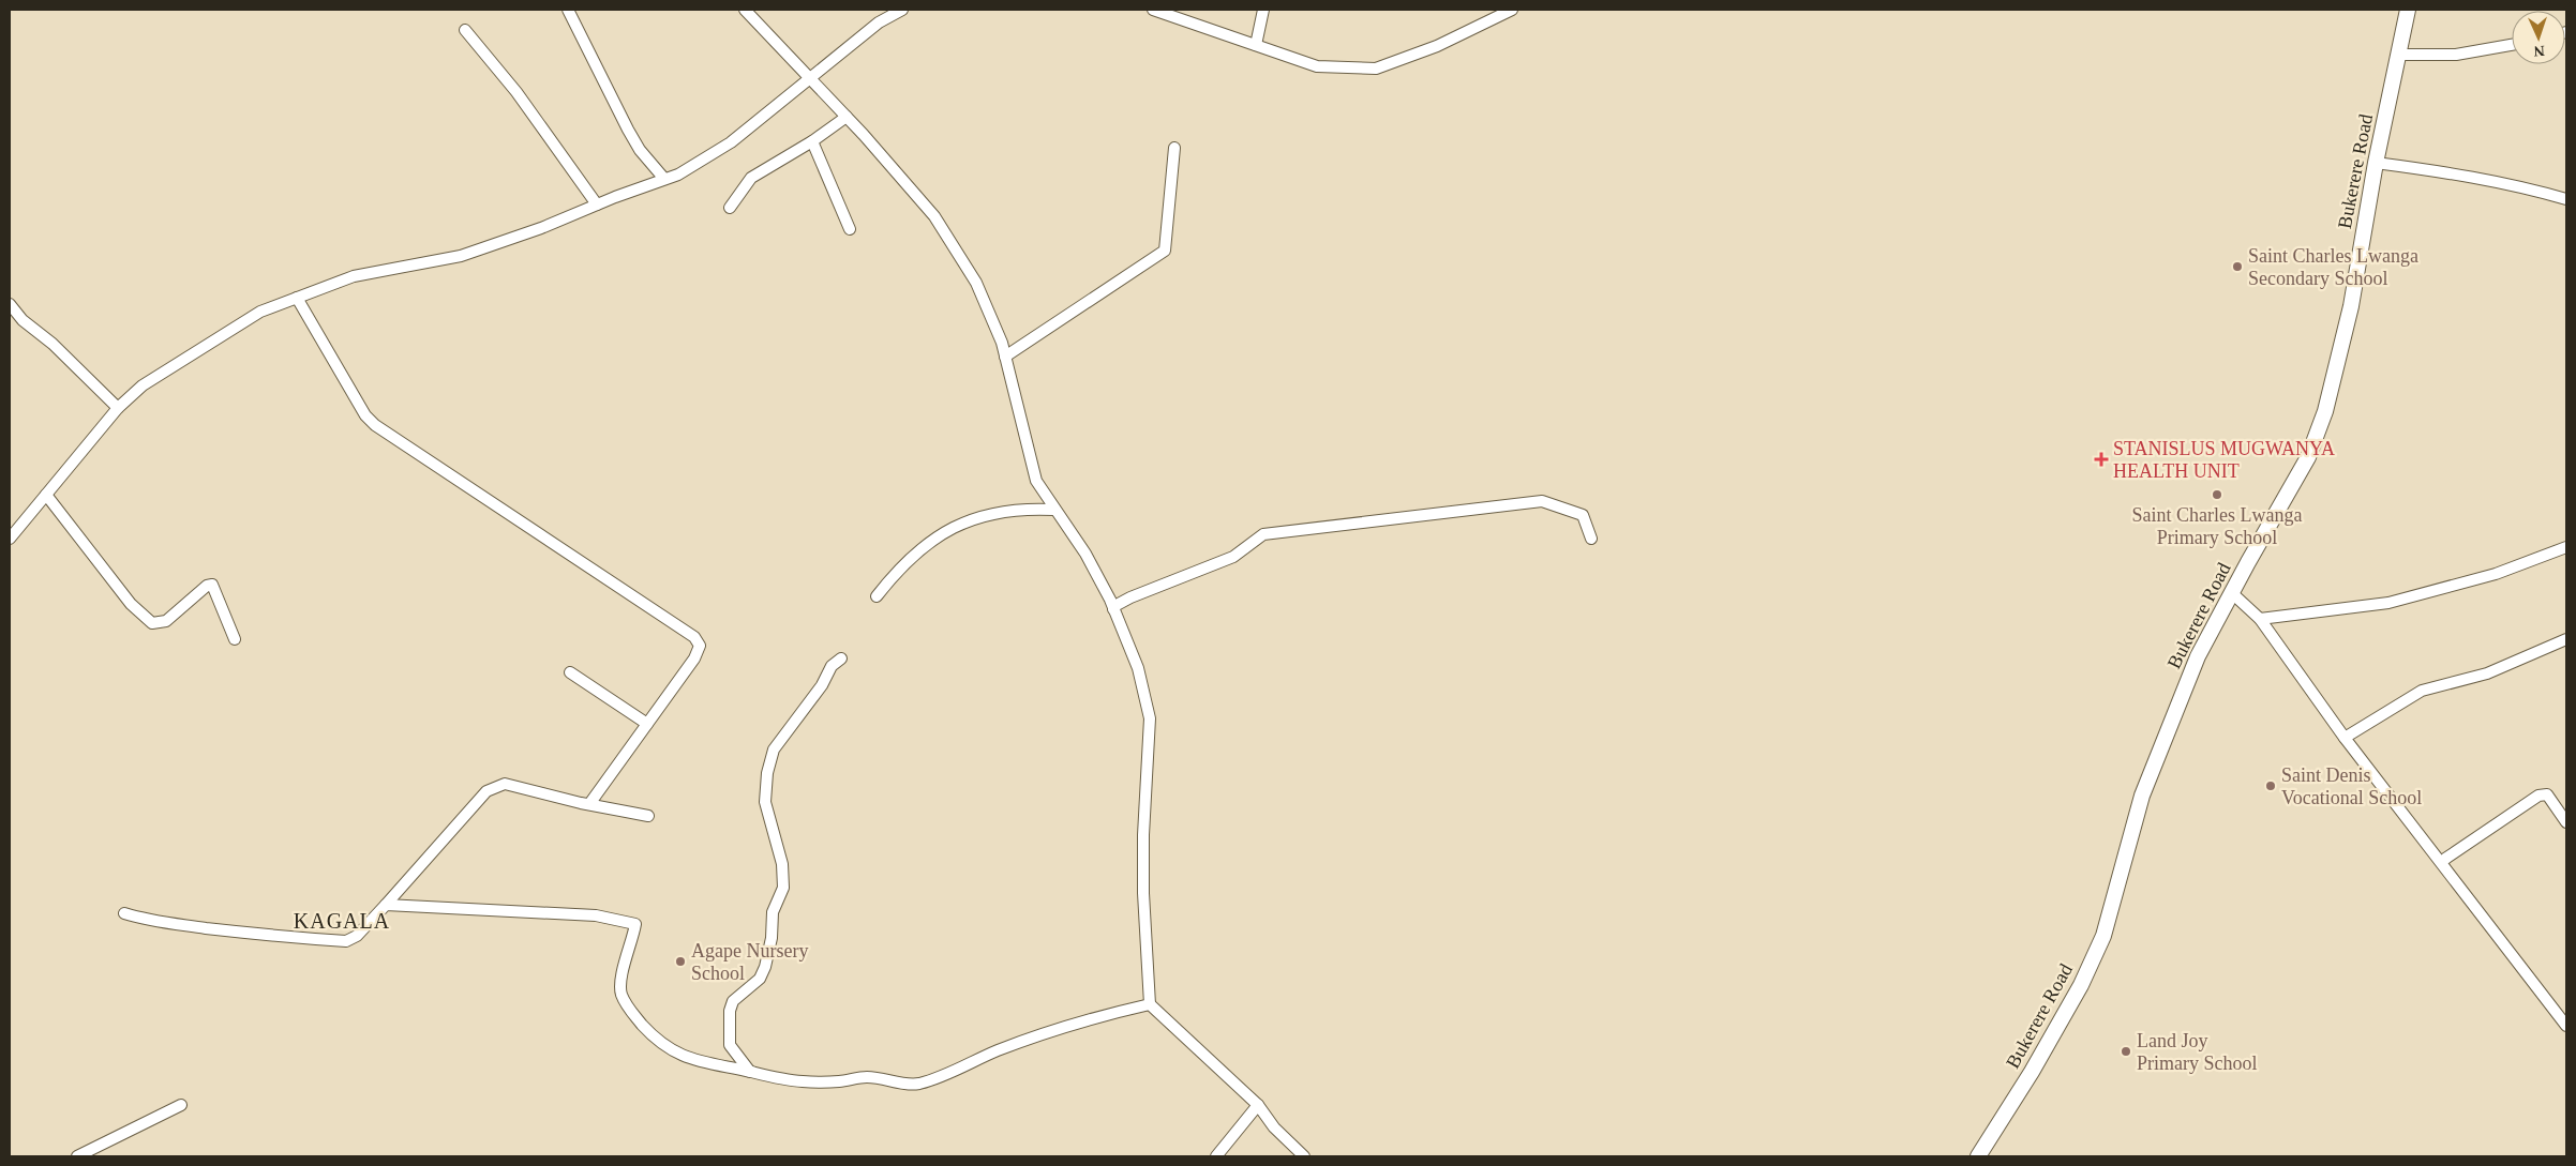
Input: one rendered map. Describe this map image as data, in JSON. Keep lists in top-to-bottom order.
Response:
{
  "streets": {
    "street": ["Bukerere Road"]
  },
  "districts": ["KAGALA"],
  "places": {
    "other": [
      "Saint Charles Lwanga Secondary School",
      "Saint Charles Lwanga Primary School",
      "Saint Denis Vocational School",
      "Agape Nursery School",
      "Land Joy Primary School"
    ],
    "health": ["STANISLUS MUGWANYA HEALTH UNIT"]
  },
  "north": "bottom"
}
